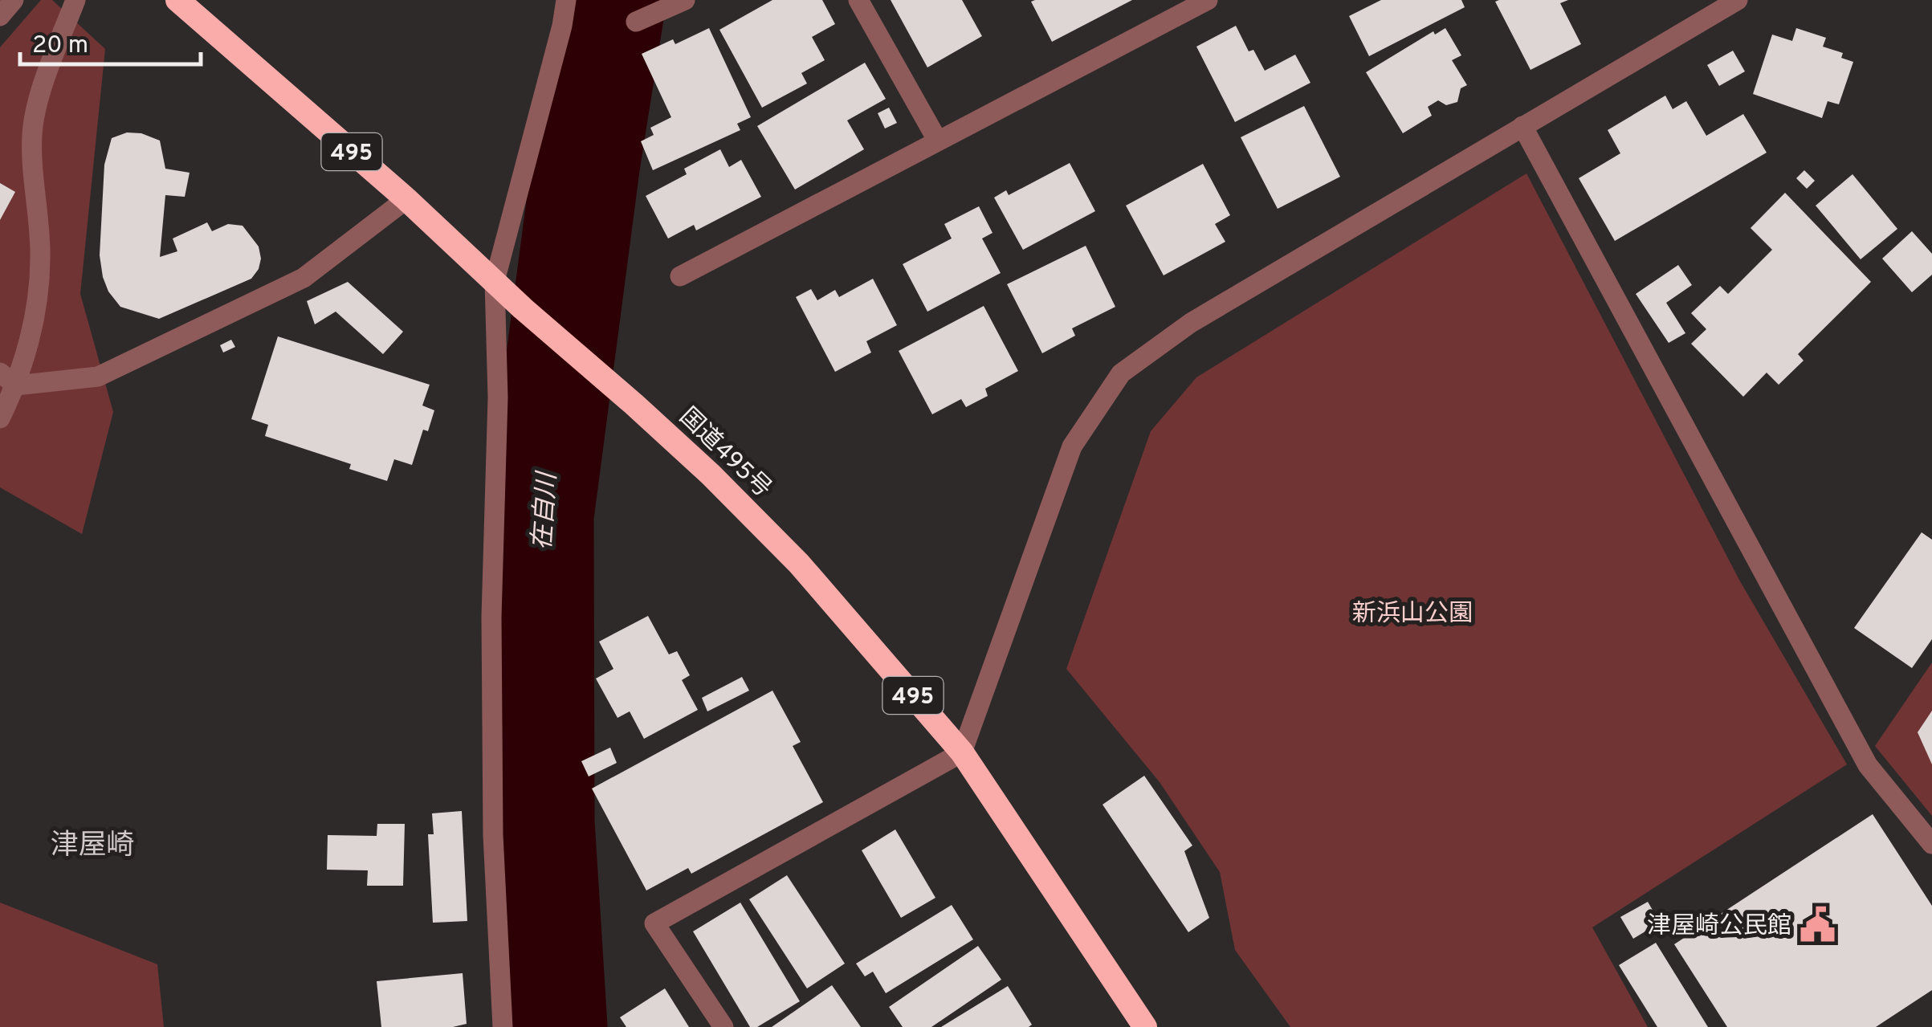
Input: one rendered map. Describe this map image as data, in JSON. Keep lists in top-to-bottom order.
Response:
{
  "streets": {
    "highway": ["495", "国道495号"]
  },
  "districts": ["津屋崎"],
  "water": ["在自川"],
  "parks": ["新浜山公園"],
  "places": {
    "public building": ["津屋崎公民館"]
  },
  "scale_bar": "20 m"
}
